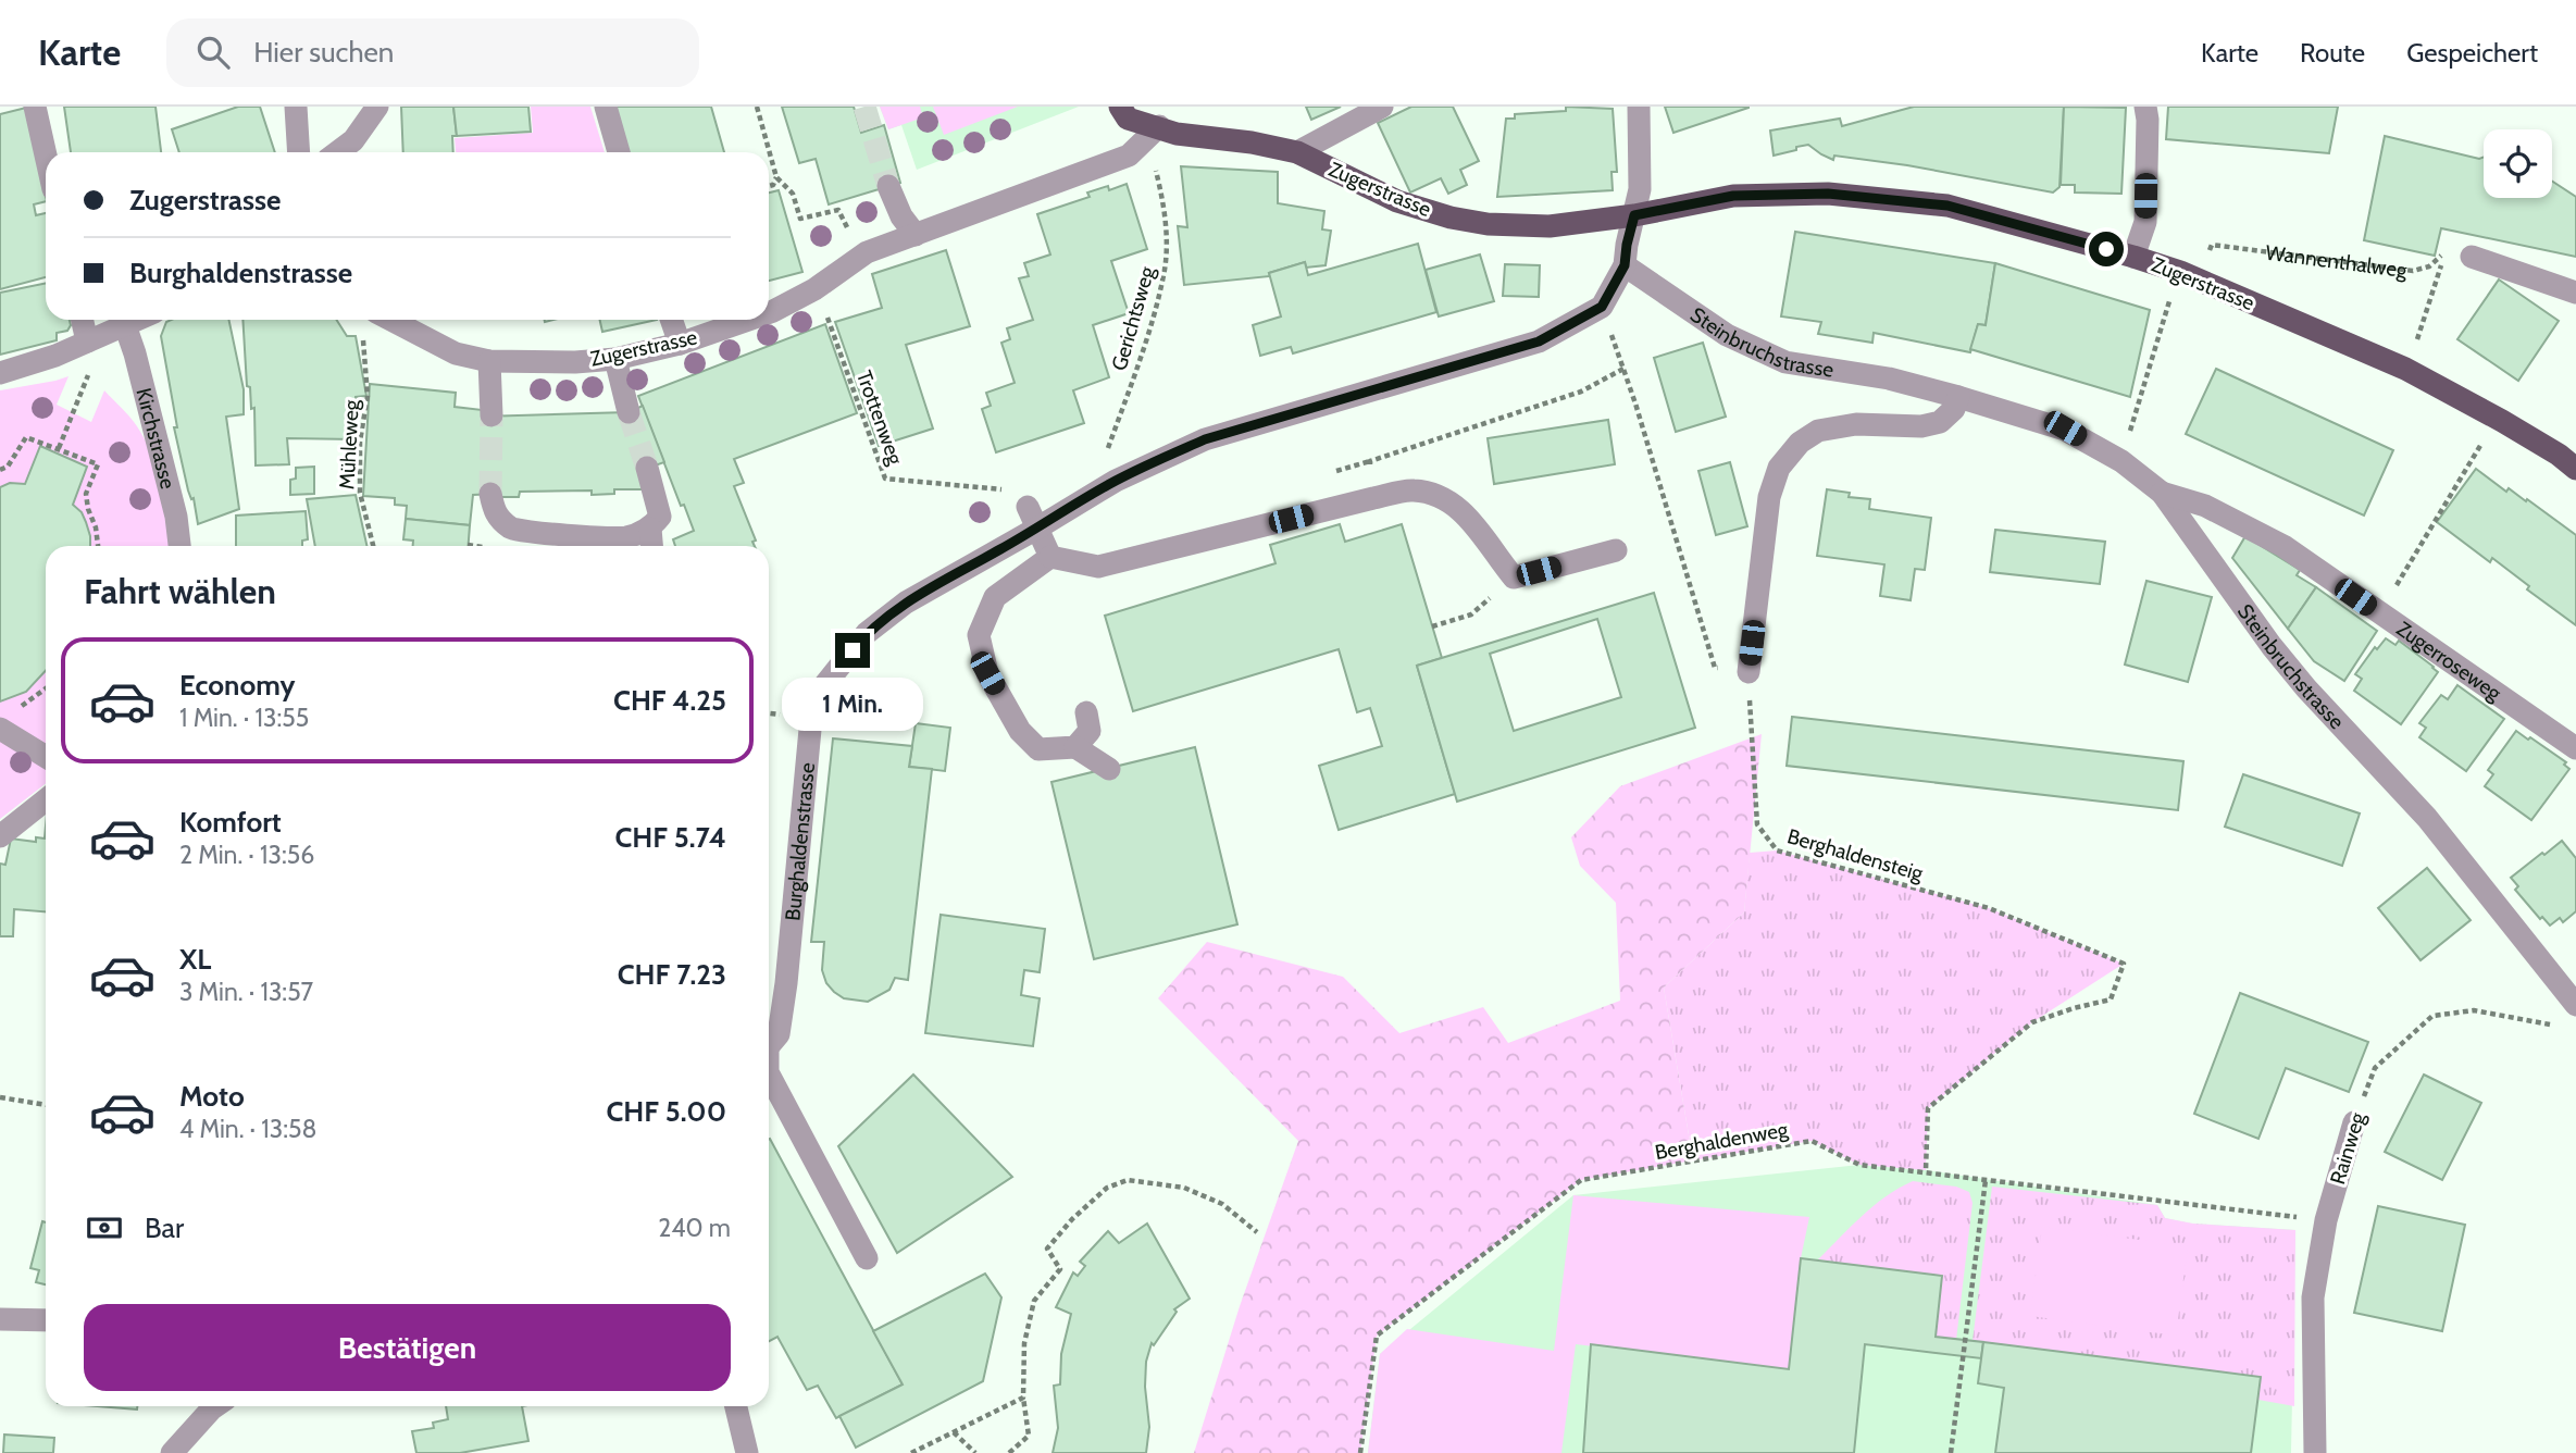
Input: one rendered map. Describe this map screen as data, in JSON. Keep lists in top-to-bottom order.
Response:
{
  "streets": {
    "main road": ["Zugerstrasse"],
    "street": [
      "Steinbruchstrasse",
      "Kirchstrasse",
      "Zugerroseweg",
      "Burghaldenstrasse",
      "Rainweg"
    ],
    "path": [
      "Wannenthalweg",
      "Gerichtsweg",
      "Trottenweg",
      "Mühleweg",
      "Berghaldensteig",
      "Berghaldenweg"
    ]
  },
  "crossings": [
    ["Zugerstrasse", "Wannenthalweg"],
    ["Zugerstrasse", "Burghaldenstrasse"],
    ["Steinbruchstrasse", "Zugerroseweg"],
    ["Steinbruchstrasse", "Burghaldenstrasse"],
    ["Trottenweg", "Burghaldenstrasse"],
    ["Berghaldensteig", "Berghaldenweg"],
    ["Berghaldenweg", "Rainweg"]
  ],
  "page": {
    "header": "Karte",
    "search": "Hier suchen",
    "nav": ["Karte", "Route", "Gespeichert"],
    "banner": ["Zugerstrasse", "Burghaldenstrasse"],
    "heading": "Fahrt wählen",
    "list": [
      {
        "name": "Economy",
        "note": "1 Min. · 13:55",
        "value": "CHF 4.25"
      },
      {
        "name": "Komfort",
        "note": "2 Min. · 13:56",
        "value": "CHF 5.74"
      },
      {
        "name": "XL",
        "note": "3 Min. · 13:57",
        "value": "CHF 7.23"
      },
      {
        "name": "Moto",
        "note": "4 Min. · 13:58",
        "value": "CHF 5.00"
      }
    ],
    "bubble": "1 Min.",
    "pay": ["Bar", "240 m"],
    "buttons": "Bestätigen"
  }
}
